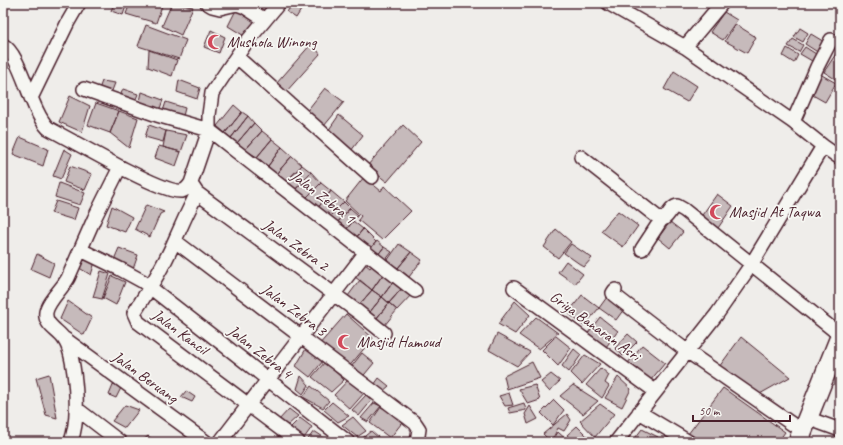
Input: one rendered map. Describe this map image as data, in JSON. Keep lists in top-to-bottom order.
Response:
{
  "streets": {
    "street": [
      "Jalan Zebra 1",
      "Jalan Zebra 2",
      "Jalan Zebra 3",
      "Griya Banaran Asri",
      "Jalan Kancil",
      "Jalan Zebra 4",
      "Jalan Beruang"
    ]
  },
  "crossings": [
    ["Jalan Zebra 1", "Jalan Kancil"],
    ["Jalan Zebra 2", "Jalan Kancil"],
    ["Jalan Zebra 3", "Jalan Kancil"],
    ["Jalan Kancil", "Jalan Zebra 4"],
    ["Jalan Zebra 4", "Jalan Beruang"]
  ],
  "places": {
    "mosque": ["Mushola Winong", "Masjid At Taqwa", "Masjid Hamoud"]
  },
  "scale_bar": "50 m"
}
